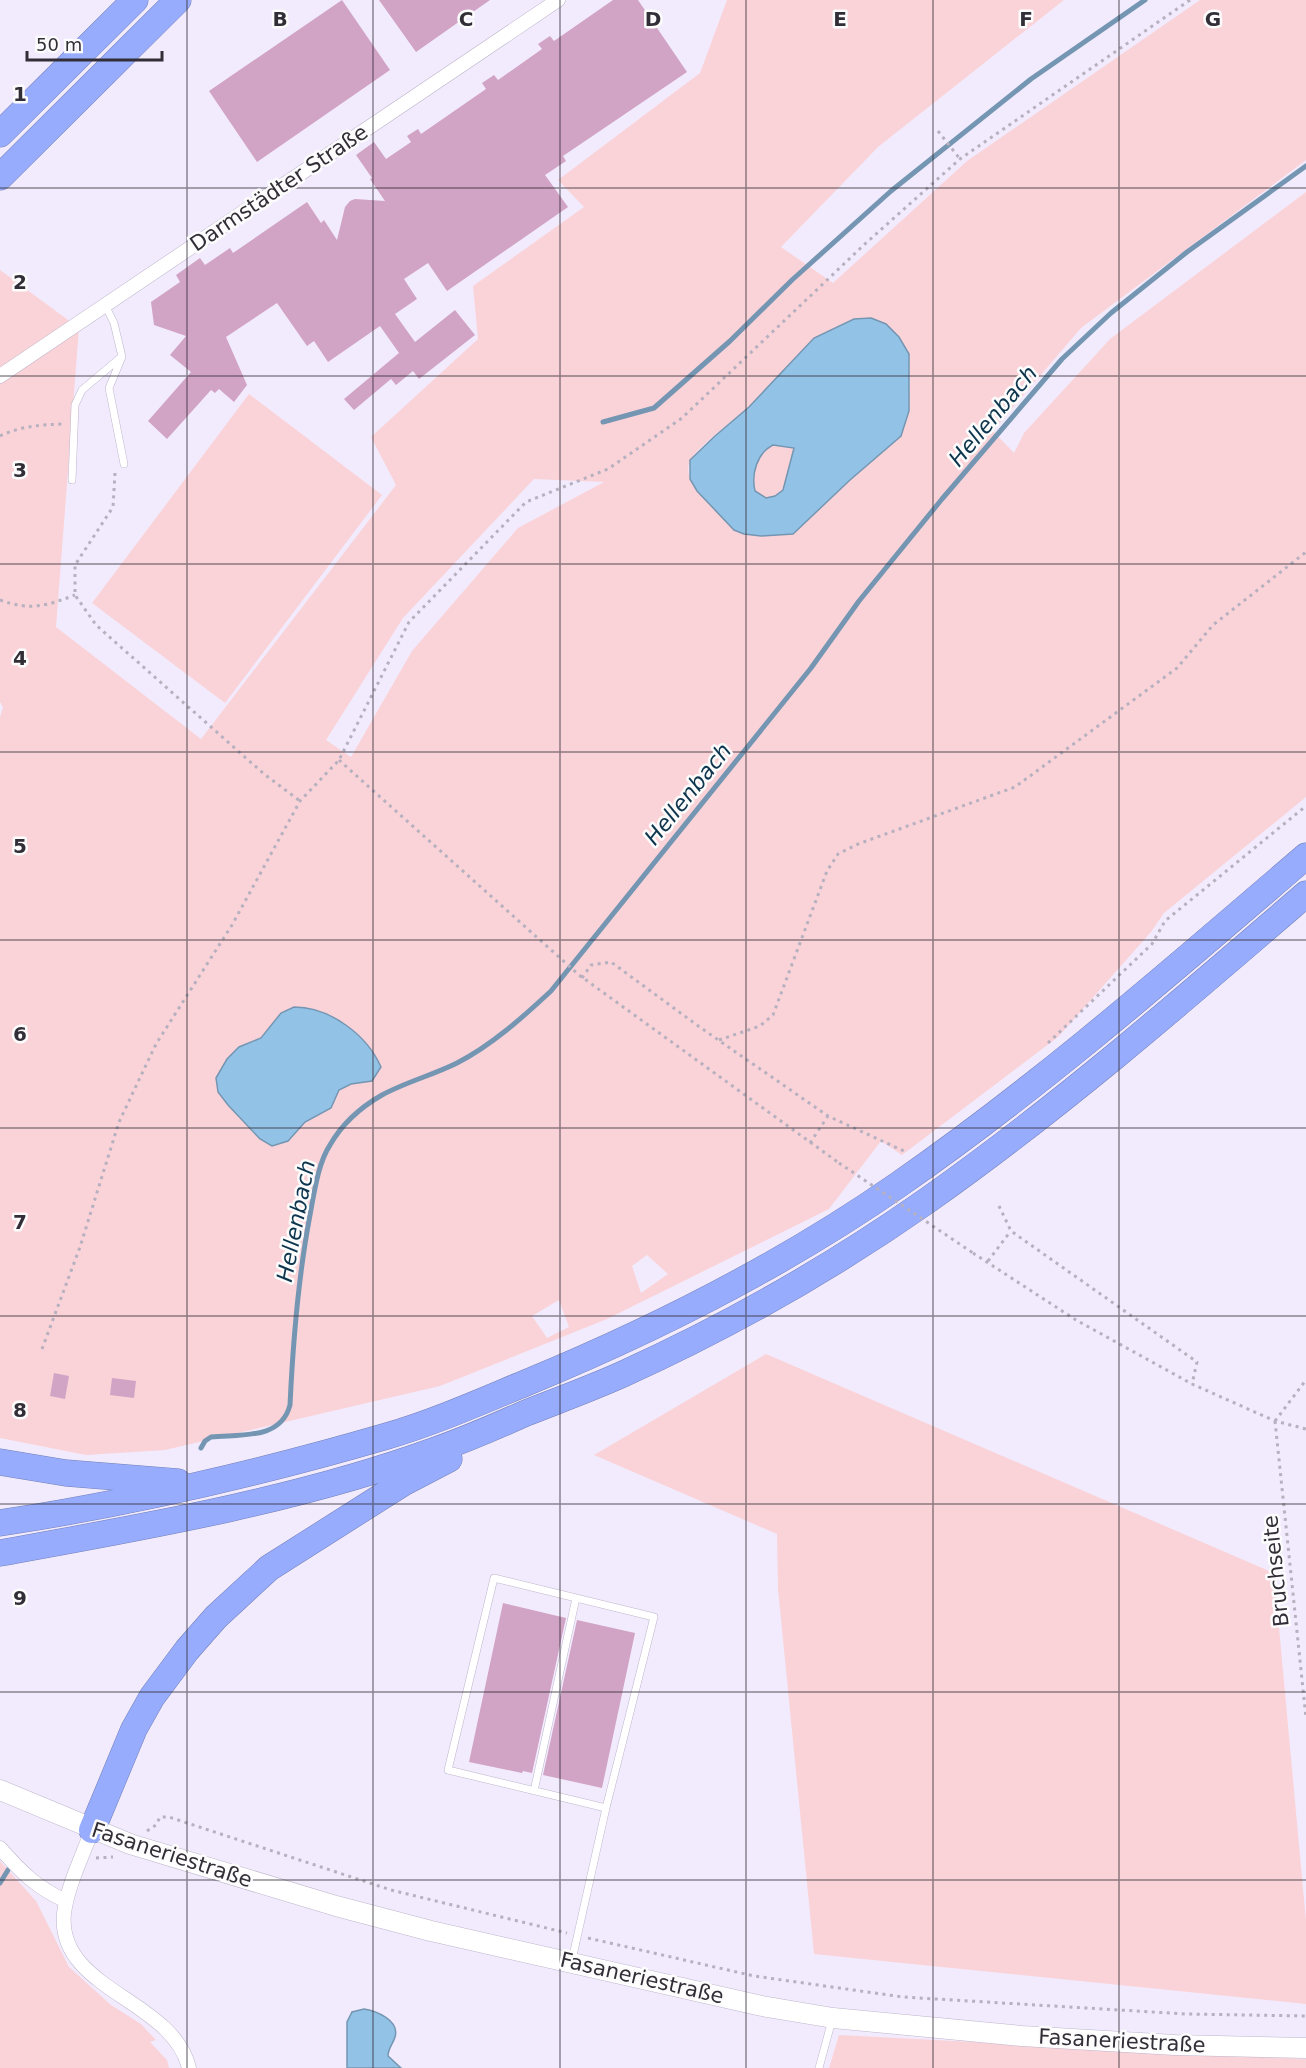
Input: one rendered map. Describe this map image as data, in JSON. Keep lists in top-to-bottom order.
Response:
{
  "streets": {
    "street": ["Darmstädter Straße", "Fasaneriestraße"],
    "path": ["Bruchseite"]
  },
  "water": ["Hellenbach"],
  "scale_bar": "50 m",
  "grid": {
    "columns": [
      "B",
      "C",
      "D",
      "E",
      "F",
      "G"
    ],
    "rows": [
      "1",
      "2",
      "3",
      "4",
      "5",
      "6",
      "7",
      "8",
      "9"
    ]
  }
}
